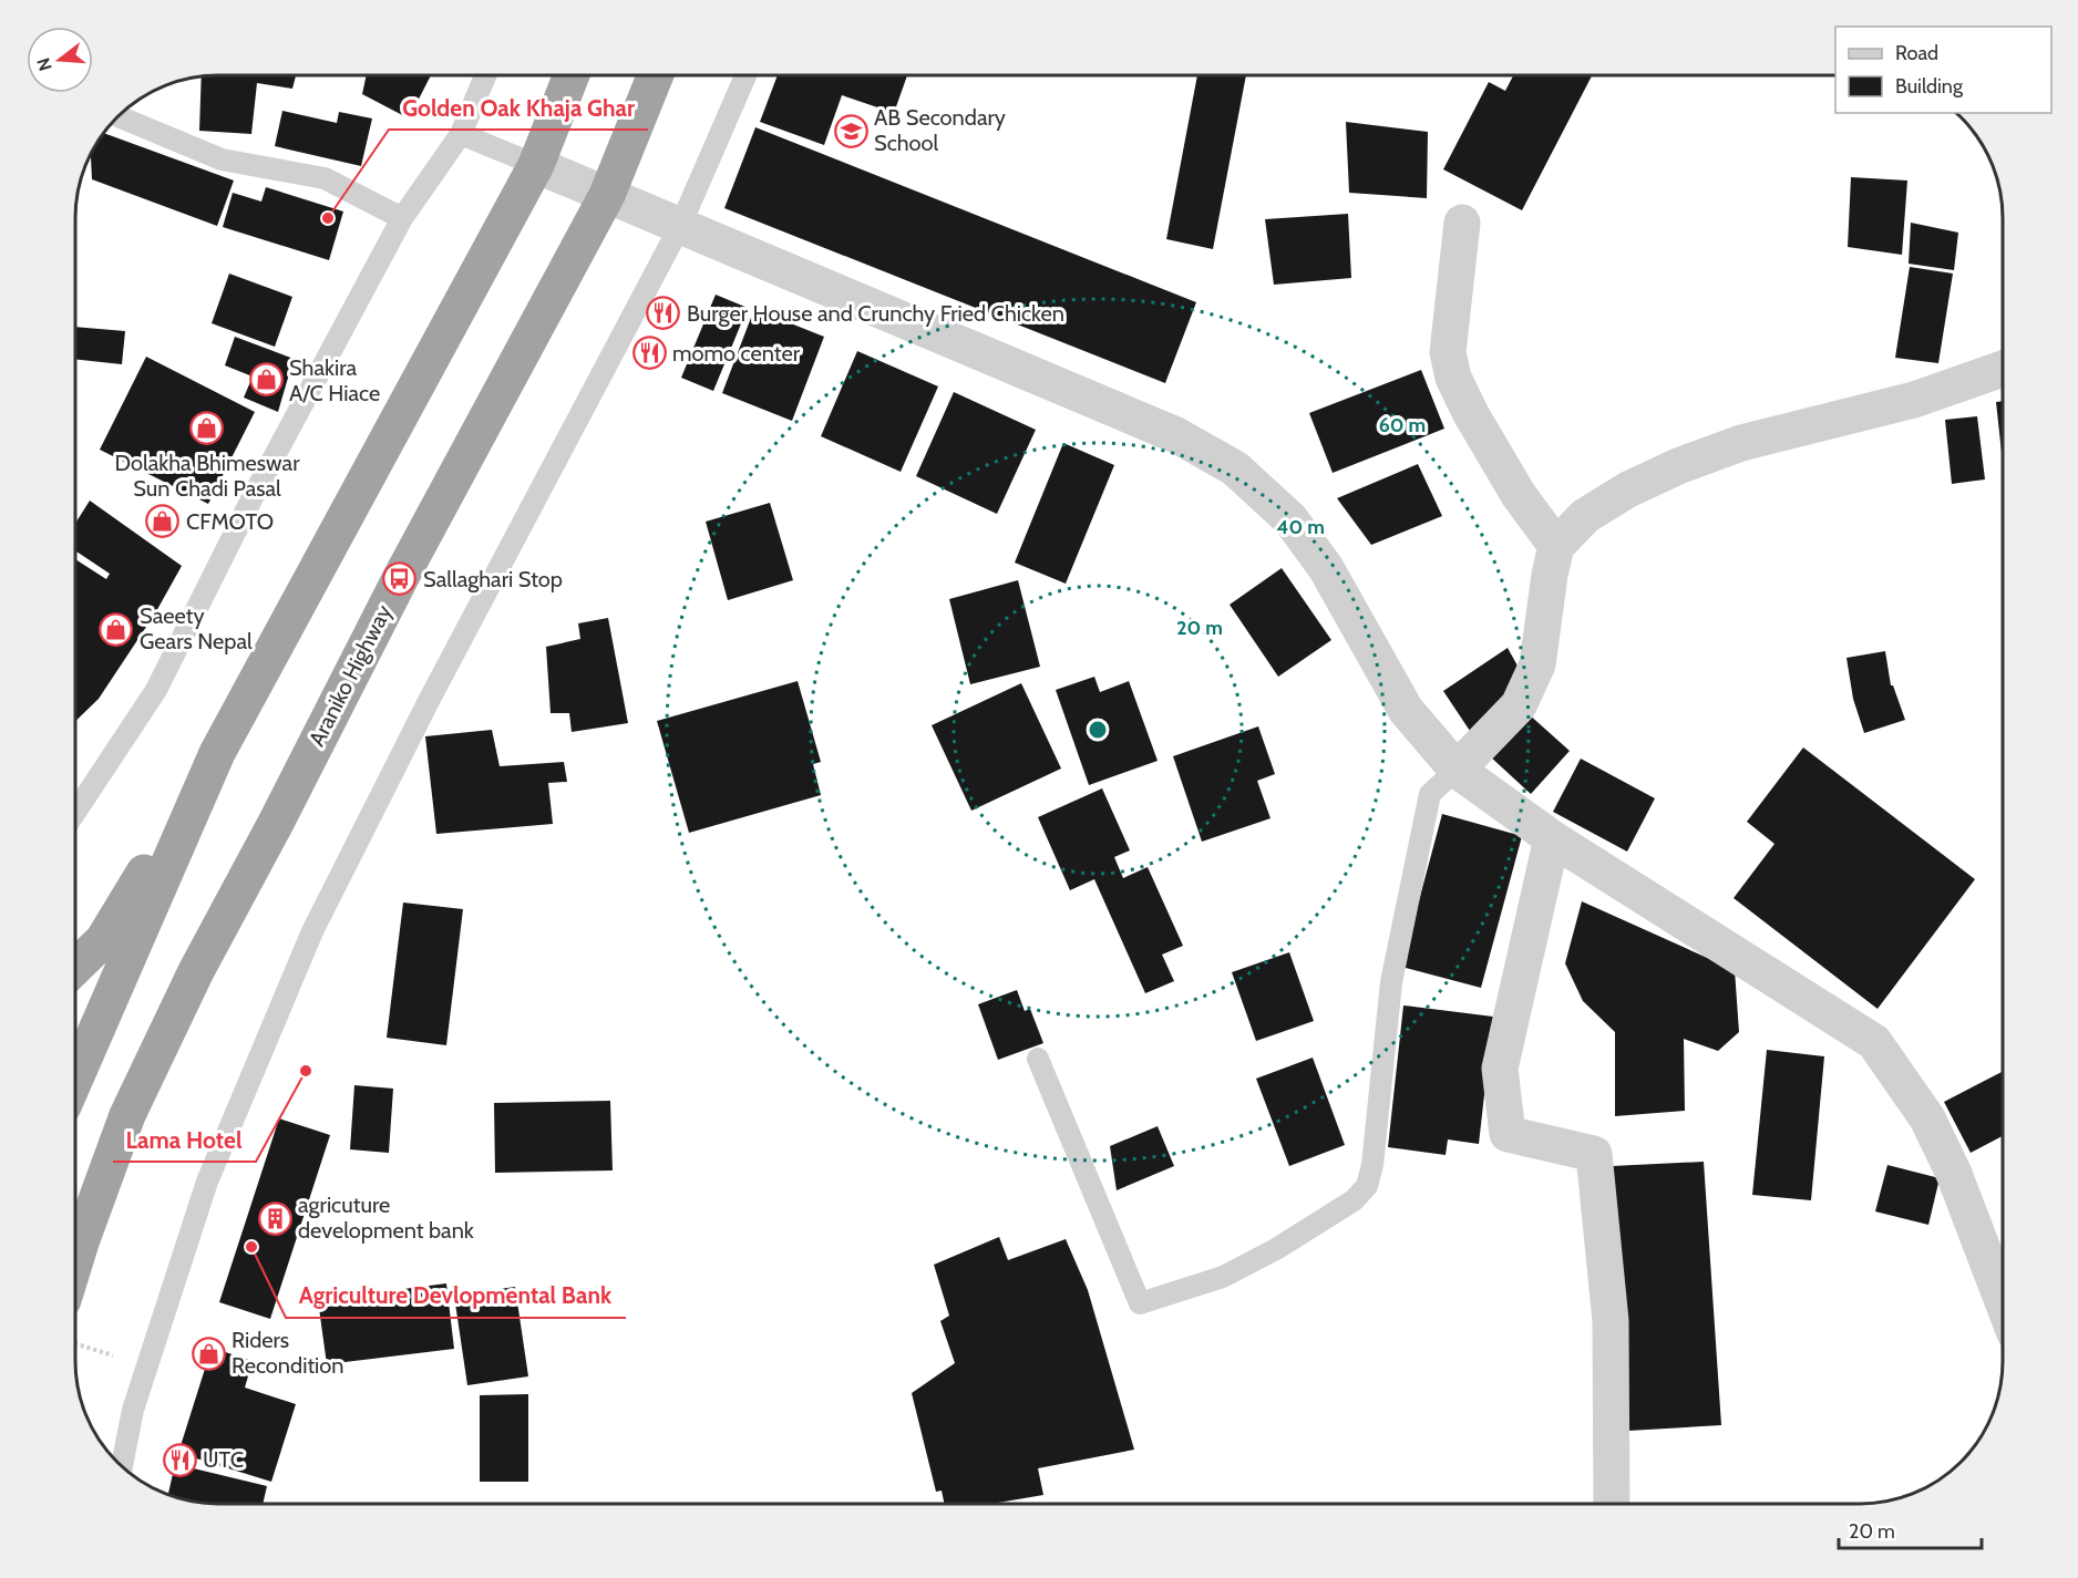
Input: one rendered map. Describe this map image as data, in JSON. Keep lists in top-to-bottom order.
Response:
{
  "streets": {
    "highway": ["Araniko Highway"]
  },
  "places": {
    "school or university": ["AB Secondary School"],
    "other": ["Golden Oak Khaja Ghar", "Lama Hotel", "Agriculture Devlopmental Bank"],
    "restaurant": ["Burger House and Crunchy Fried Chicken", "momo center", "UTC"],
    "shop": [
      "Shakira A/C Hiace",
      "Dolakha Bhimeswar Sun Chadi Pasal",
      "CFMOTO",
      "Saeety Gears Nepal",
      "Riders Recondition"
    ],
    "bus stop": ["Sallaghari Stop"],
    "building": ["agricuture development bank"]
  },
  "legend": ["Road", "Building"],
  "scale_bar": "20 m",
  "north": "left",
  "rings": ["60 m", "40 m", "20 m"]
}
